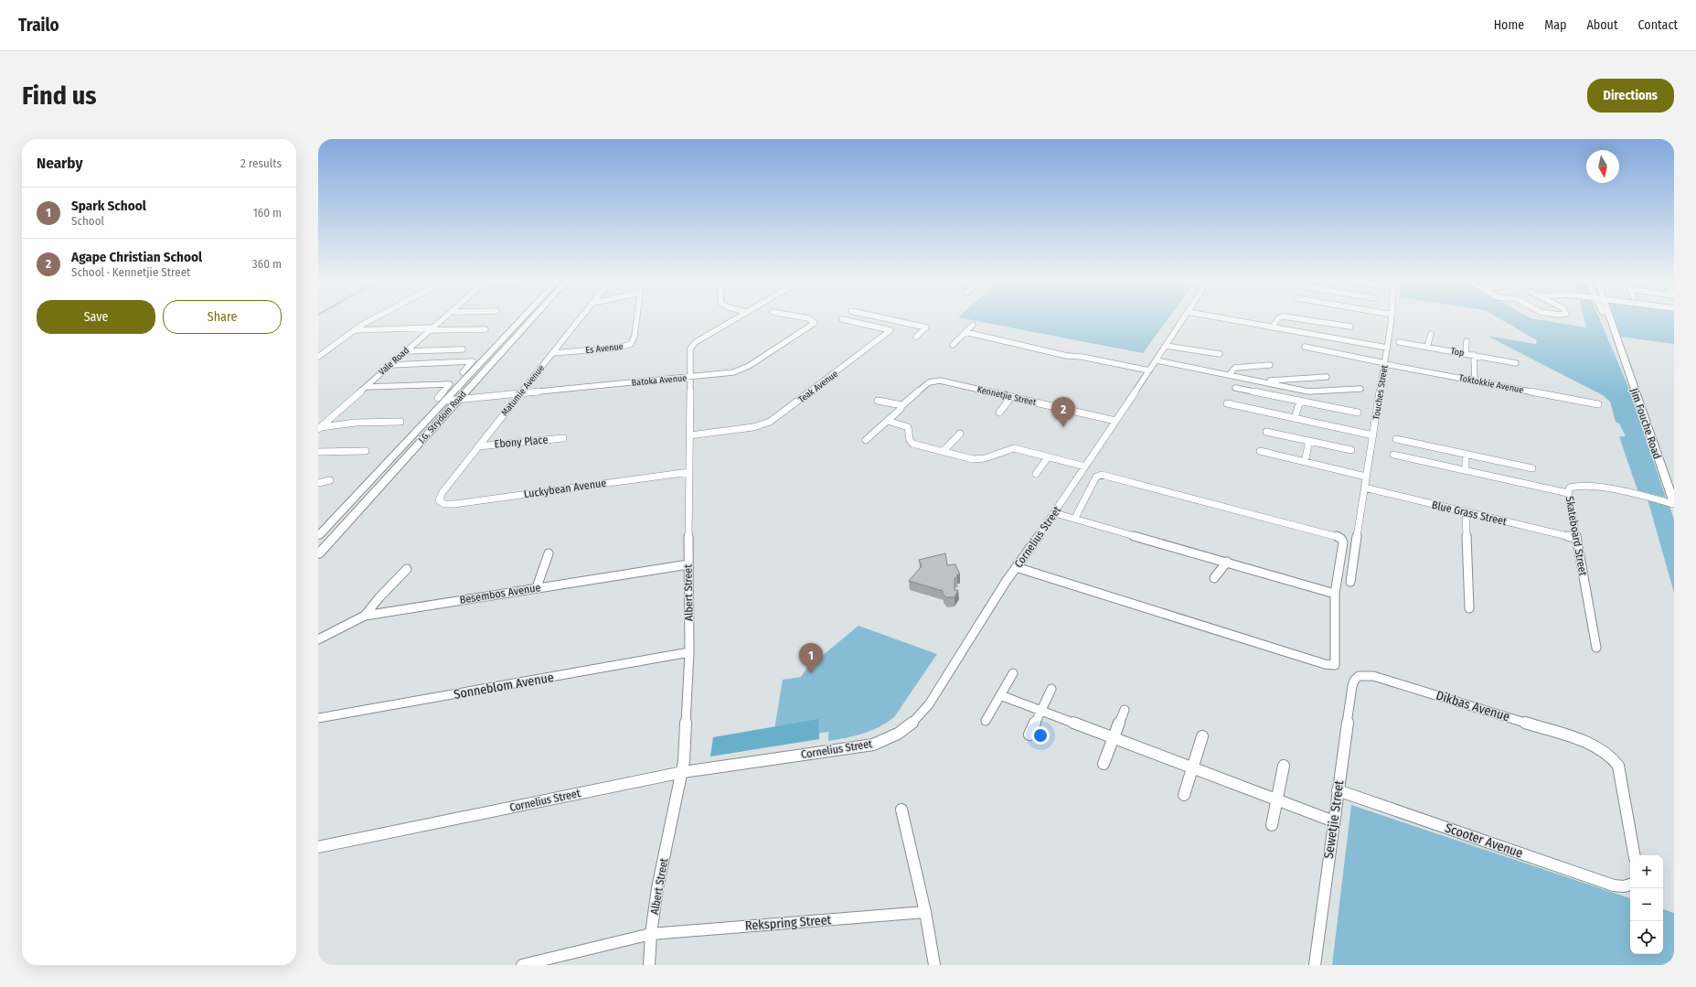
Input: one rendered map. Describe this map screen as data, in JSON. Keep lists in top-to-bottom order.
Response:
{
  "streets": {
    "street": [
      "Es Avenue",
      "Top",
      "Vale Road",
      "Batoka Avenue",
      "Toktokkie Avenue",
      "Teak Avenue",
      "Matumie Avenue",
      "Touches Street",
      "Kennetjie Street",
      "J.G. Strydom Road",
      "Jim Fouche Road",
      "Ebony Place",
      "Luckybean Avenue",
      "Blue Grass Street",
      "Skateboard Street",
      "Cornelius Street",
      "Albert Street",
      "Besembos Avenue",
      "Sonneblom Avenue",
      "Dikbas Avenue",
      "Sewetjie Street",
      "Scooter Avenue",
      "Rekspring Street"
    ]
  },
  "crossings": [
    ["Es Avenue", "Matumie Avenue"],
    ["Batoka Avenue", "Matumie Avenue"],
    ["Batoka Avenue", "J.G. Strydom Road"],
    ["Batoka Avenue", "Albert Street"],
    ["Toktokkie Avenue", "Touches Street"],
    ["Teak Avenue", "Albert Street"],
    ["Matumie Avenue", "Ebony Place"],
    ["Matumie Avenue", "Luckybean Avenue"],
    ["Touches Street", "Blue Grass Street"],
    ["Kennetjie Street", "Cornelius Street"],
    ["Jim Fouche Road", "Skateboard Street"],
    ["Luckybean Avenue", "Albert Street"],
    ["Blue Grass Street", "Skateboard Street"],
    ["Cornelius Street", "Albert Street"],
    ["Albert Street", "Besembos Avenue"],
    ["Albert Street", "Sonneblom Avenue"],
    ["Albert Street", "Rekspring Street"],
    ["Dikbas Avenue", "Sewetjie Street"],
    ["Sewetjie Street", "Scooter Avenue"]
  ],
  "north": "bottom",
  "page": {
    "header": "Trailo",
    "nav": [
      "Home",
      "Map",
      "About",
      "Contact"
    ],
    "buttons": [
      "Directions",
      ["Save", "Share"]
    ],
    "title": "Find us",
    "heading": ["Nearby", "2 results"],
    "list": [
      {
        "mark": "1",
        "name": "Spark School",
        "note": "School",
        "value": "160 m"
      },
      {
        "mark": "2",
        "name": "Agape Christian School",
        "note": "School · Kennetjie Street",
        "value": "360 m"
      }
    ],
    "pins": ["2", "1"],
    "map_buttons": ["+", "−"]
  }
}
